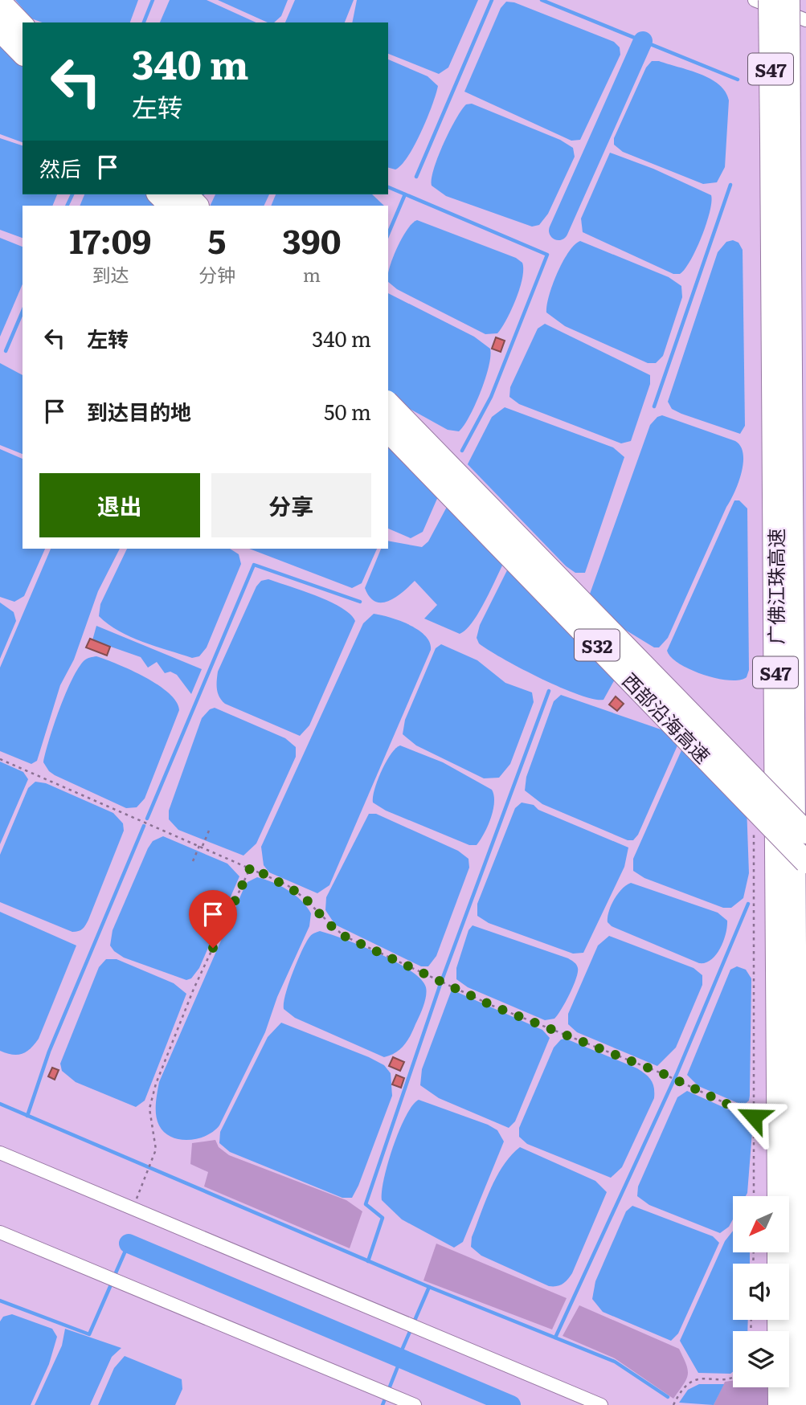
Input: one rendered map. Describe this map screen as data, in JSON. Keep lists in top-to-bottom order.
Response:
{
  "streets": {
    "highway": [
      "S47",
      "广佛江珠高速",
      "S32",
      "西部沿海高速"
    ]
  },
  "north": "bottom left",
  "page": {
    "turn": ["340 m", "左转"],
    "then": "然后",
    "eta": [
      "17:09",
      "到达",
      "5",
      "分钟",
      "390",
      "m"
    ],
    "list": [
      {
        "name": "左转",
        "value": "340 m"
      },
      {
        "name": "到达目的地",
        "value": "50 m"
      }
    ],
    "buttons": ["退出", "分享"]
  }
}
